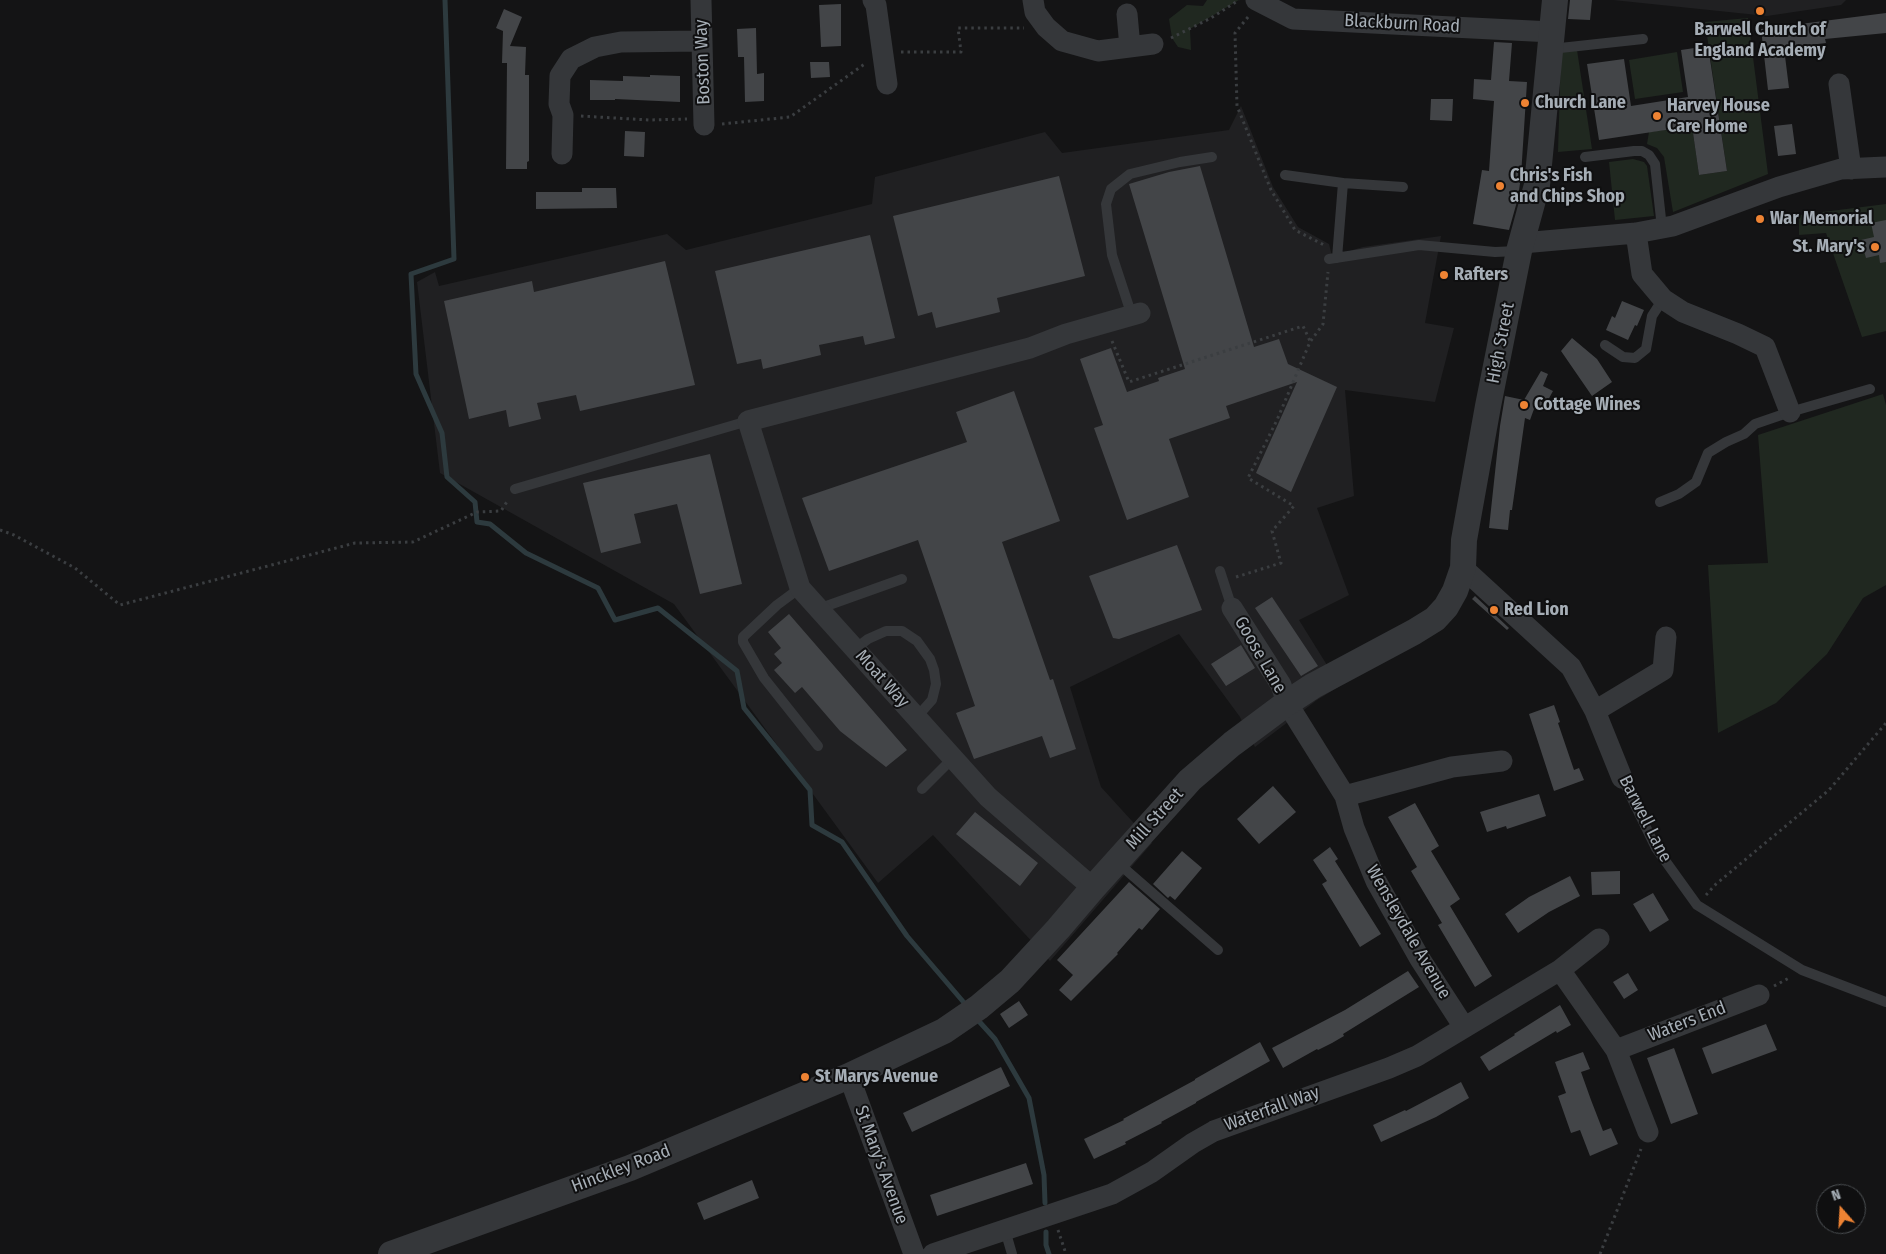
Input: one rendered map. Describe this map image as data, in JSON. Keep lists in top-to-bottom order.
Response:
{
  "streets": {
    "street": [
      "Blackburn Road",
      "Boston Way",
      "High Street",
      "Goose Lane",
      "Moat Way",
      "Mill Street",
      "Barwell Lane",
      "Wensleydale Avenue",
      "Waters End",
      "Waterfall Way",
      "St Mary's Avenue",
      "Hinckley Road"
    ]
  },
  "crossings": [
    ["Blackburn Road", "High Street"],
    ["High Street", "Mill Street"],
    ["High Street", "Barwell Lane"],
    ["Goose Lane", "Mill Street"],
    ["Goose Lane", "Wensleydale Avenue"],
    ["Moat Way", "Mill Street"],
    ["Mill Street", "Barwell Lane"],
    ["Mill Street", "Wensleydale Avenue"],
    ["Mill Street", "St Mary's Avenue"],
    ["Mill Street", "Hinckley Road"],
    ["Wensleydale Avenue", "Waterfall Way"],
    ["St Mary's Avenue", "Hinckley Road"]
  ],
  "places": [
    "Barwell Church of England Academy",
    "Church Lane",
    "Harvey House Care Home",
    "Chris's Fish and Chips Shop",
    "War Memorial",
    "St. Mary's",
    "Rafters",
    "Cottage Wines",
    "Red Lion",
    "St Marys Avenue"
  ],
  "north": "top"
}
